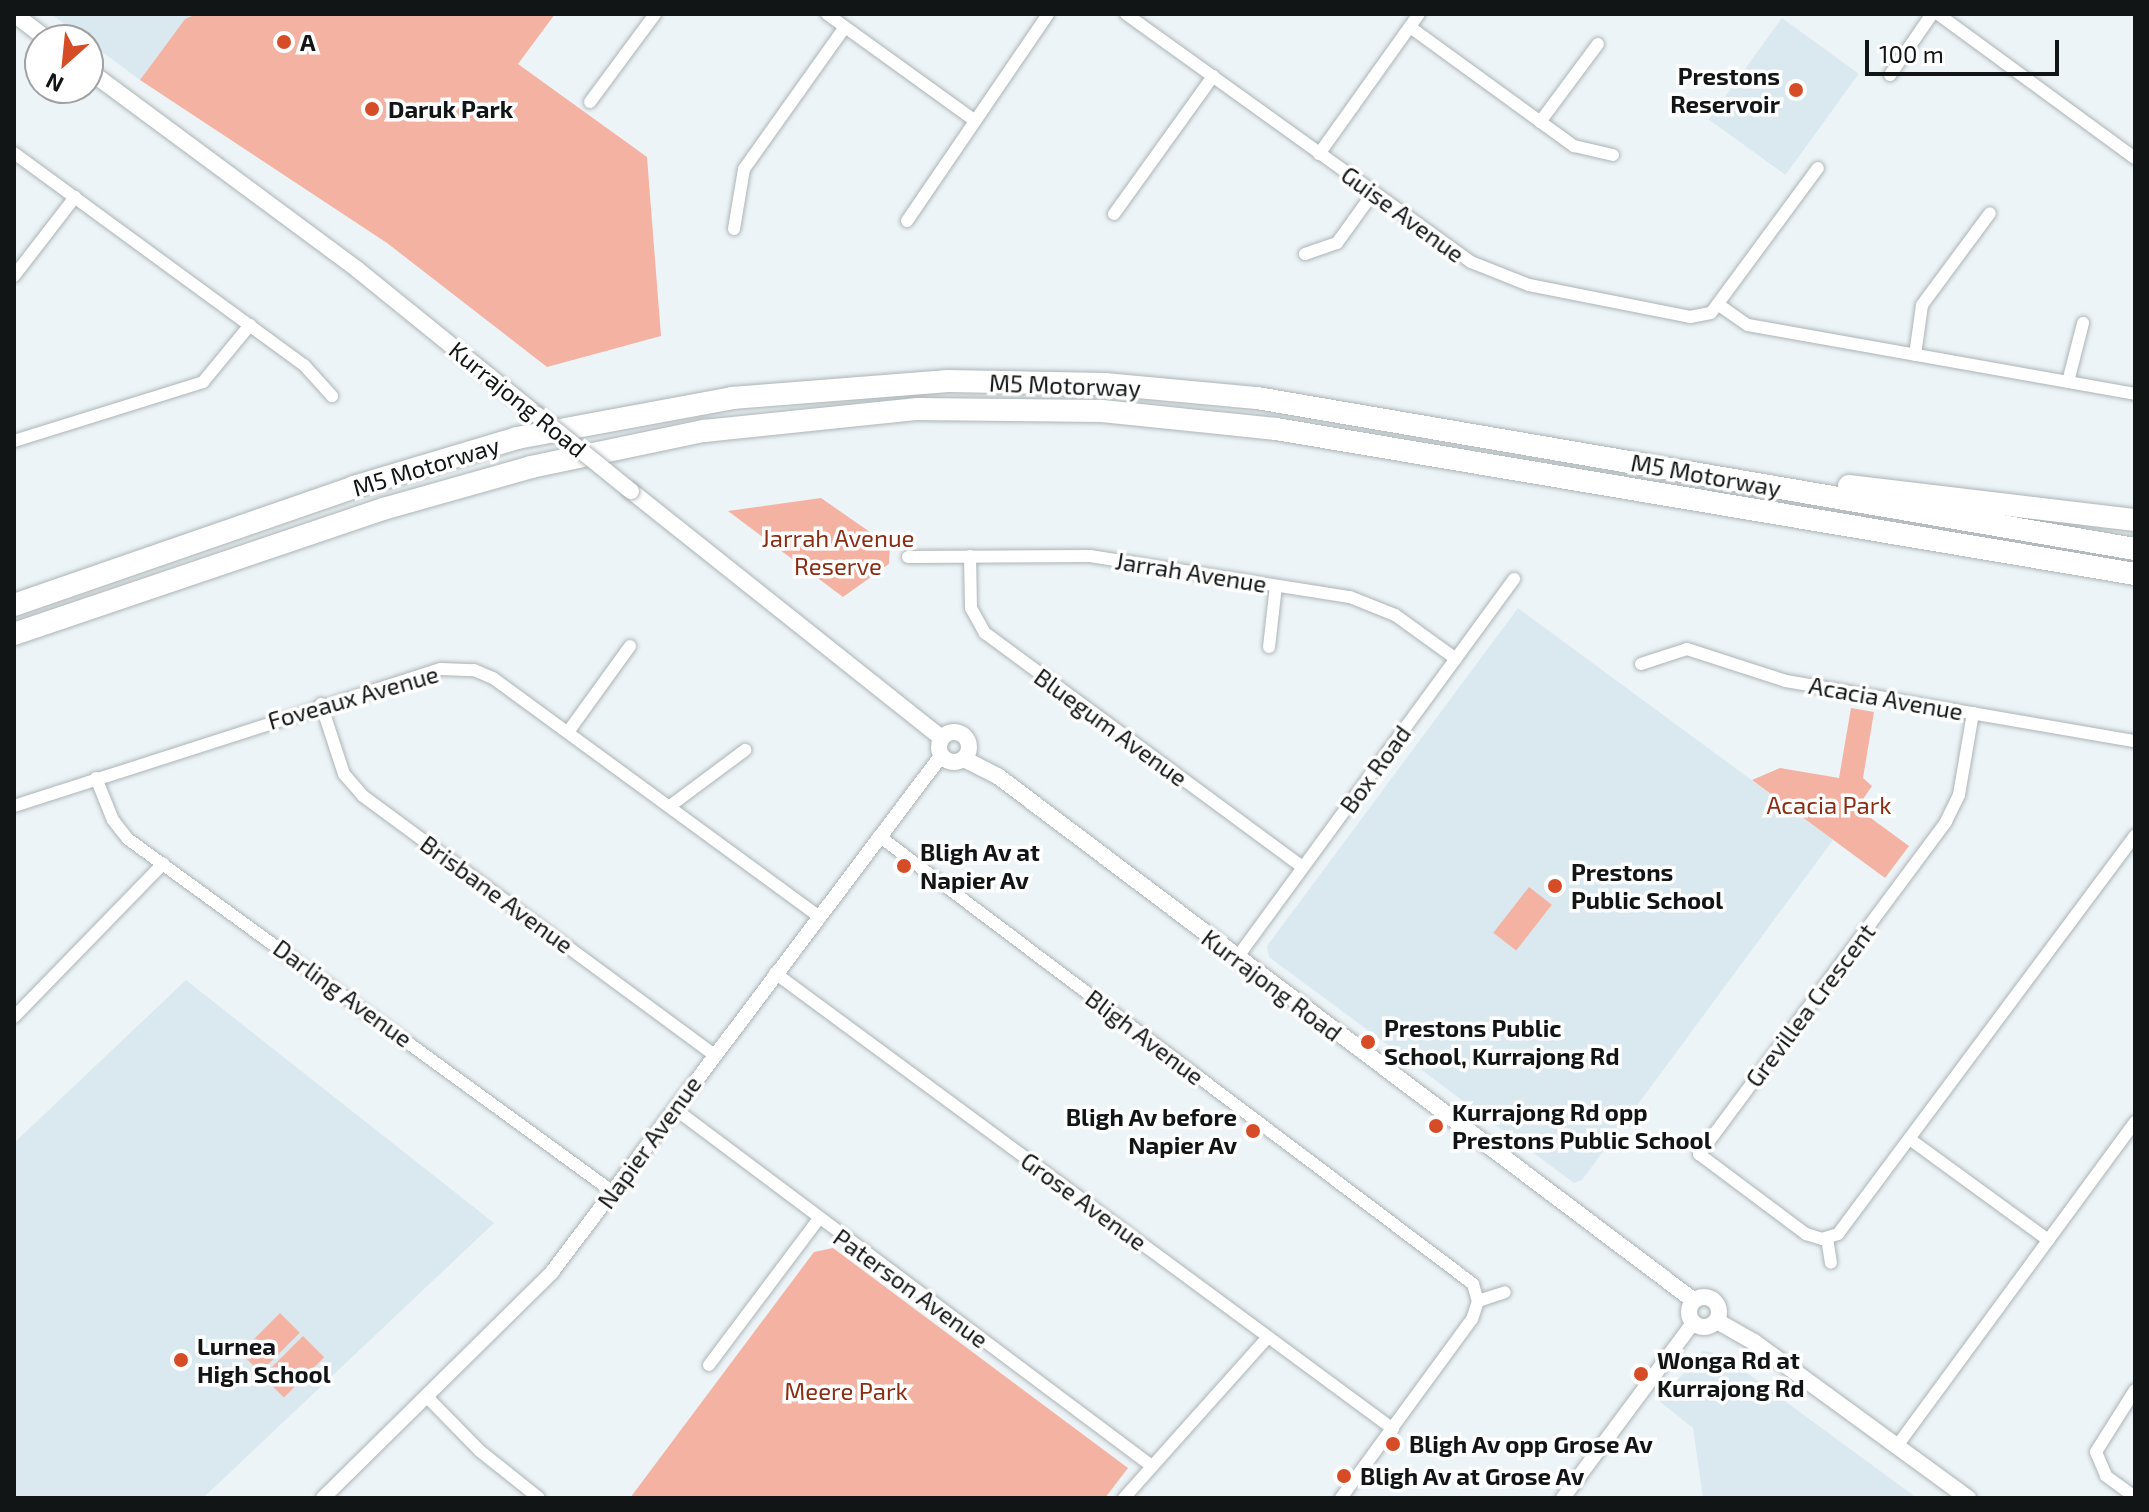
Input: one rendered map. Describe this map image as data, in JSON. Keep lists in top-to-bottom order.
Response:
{
  "streets": {
    "highway": ["M5 Motorway"],
    "main road": ["Kurrajong Road"],
    "street": [
      "Guise Avenue",
      "Jarrah Avenue",
      "Foveaux Avenue",
      "Acacia Avenue",
      "Bluegum Avenue",
      "Box Road",
      "Brisbane Avenue",
      "Darling Avenue",
      "Grevillea Crescent",
      "Bligh Avenue",
      "Napier Avenue",
      "Grose Avenue",
      "Paterson Avenue"
    ]
  },
  "crossings": [
    ["Kurrajong Road", "Box Road"],
    ["Kurrajong Road", "Napier Avenue"],
    ["Jarrah Avenue", "Bluegum Avenue"],
    ["Jarrah Avenue", "Box Road"],
    ["Foveaux Avenue", "Brisbane Avenue"],
    ["Foveaux Avenue", "Darling Avenue"],
    ["Foveaux Avenue", "Napier Avenue"],
    ["Acacia Avenue", "Grevillea Crescent"],
    ["Bluegum Avenue", "Box Road"],
    ["Brisbane Avenue", "Napier Avenue"],
    ["Darling Avenue", "Napier Avenue"],
    ["Bligh Avenue", "Napier Avenue"],
    ["Napier Avenue", "Grose Avenue"],
    ["Napier Avenue", "Paterson Avenue"]
  ],
  "parks": ["Jarrah Avenue Reserve", "Acacia Park", "Meere Park"],
  "places": [
    "A",
    "Prestons Reservoir",
    "Daruk Park",
    "Bligh Av at Napier Av",
    "Prestons Public School",
    "Prestons Public School, Kurrajong Rd",
    "Kurrajong Rd opp Prestons Public School",
    "Bligh Av before Napier Av",
    "Lurnea High School",
    "Wonga Rd at Kurrajong Rd",
    "Bligh Av opp Grose Av",
    "Bligh Av at Grose Av"
  ],
  "scale_bar": "100 m",
  "north": "bottom left"
}
